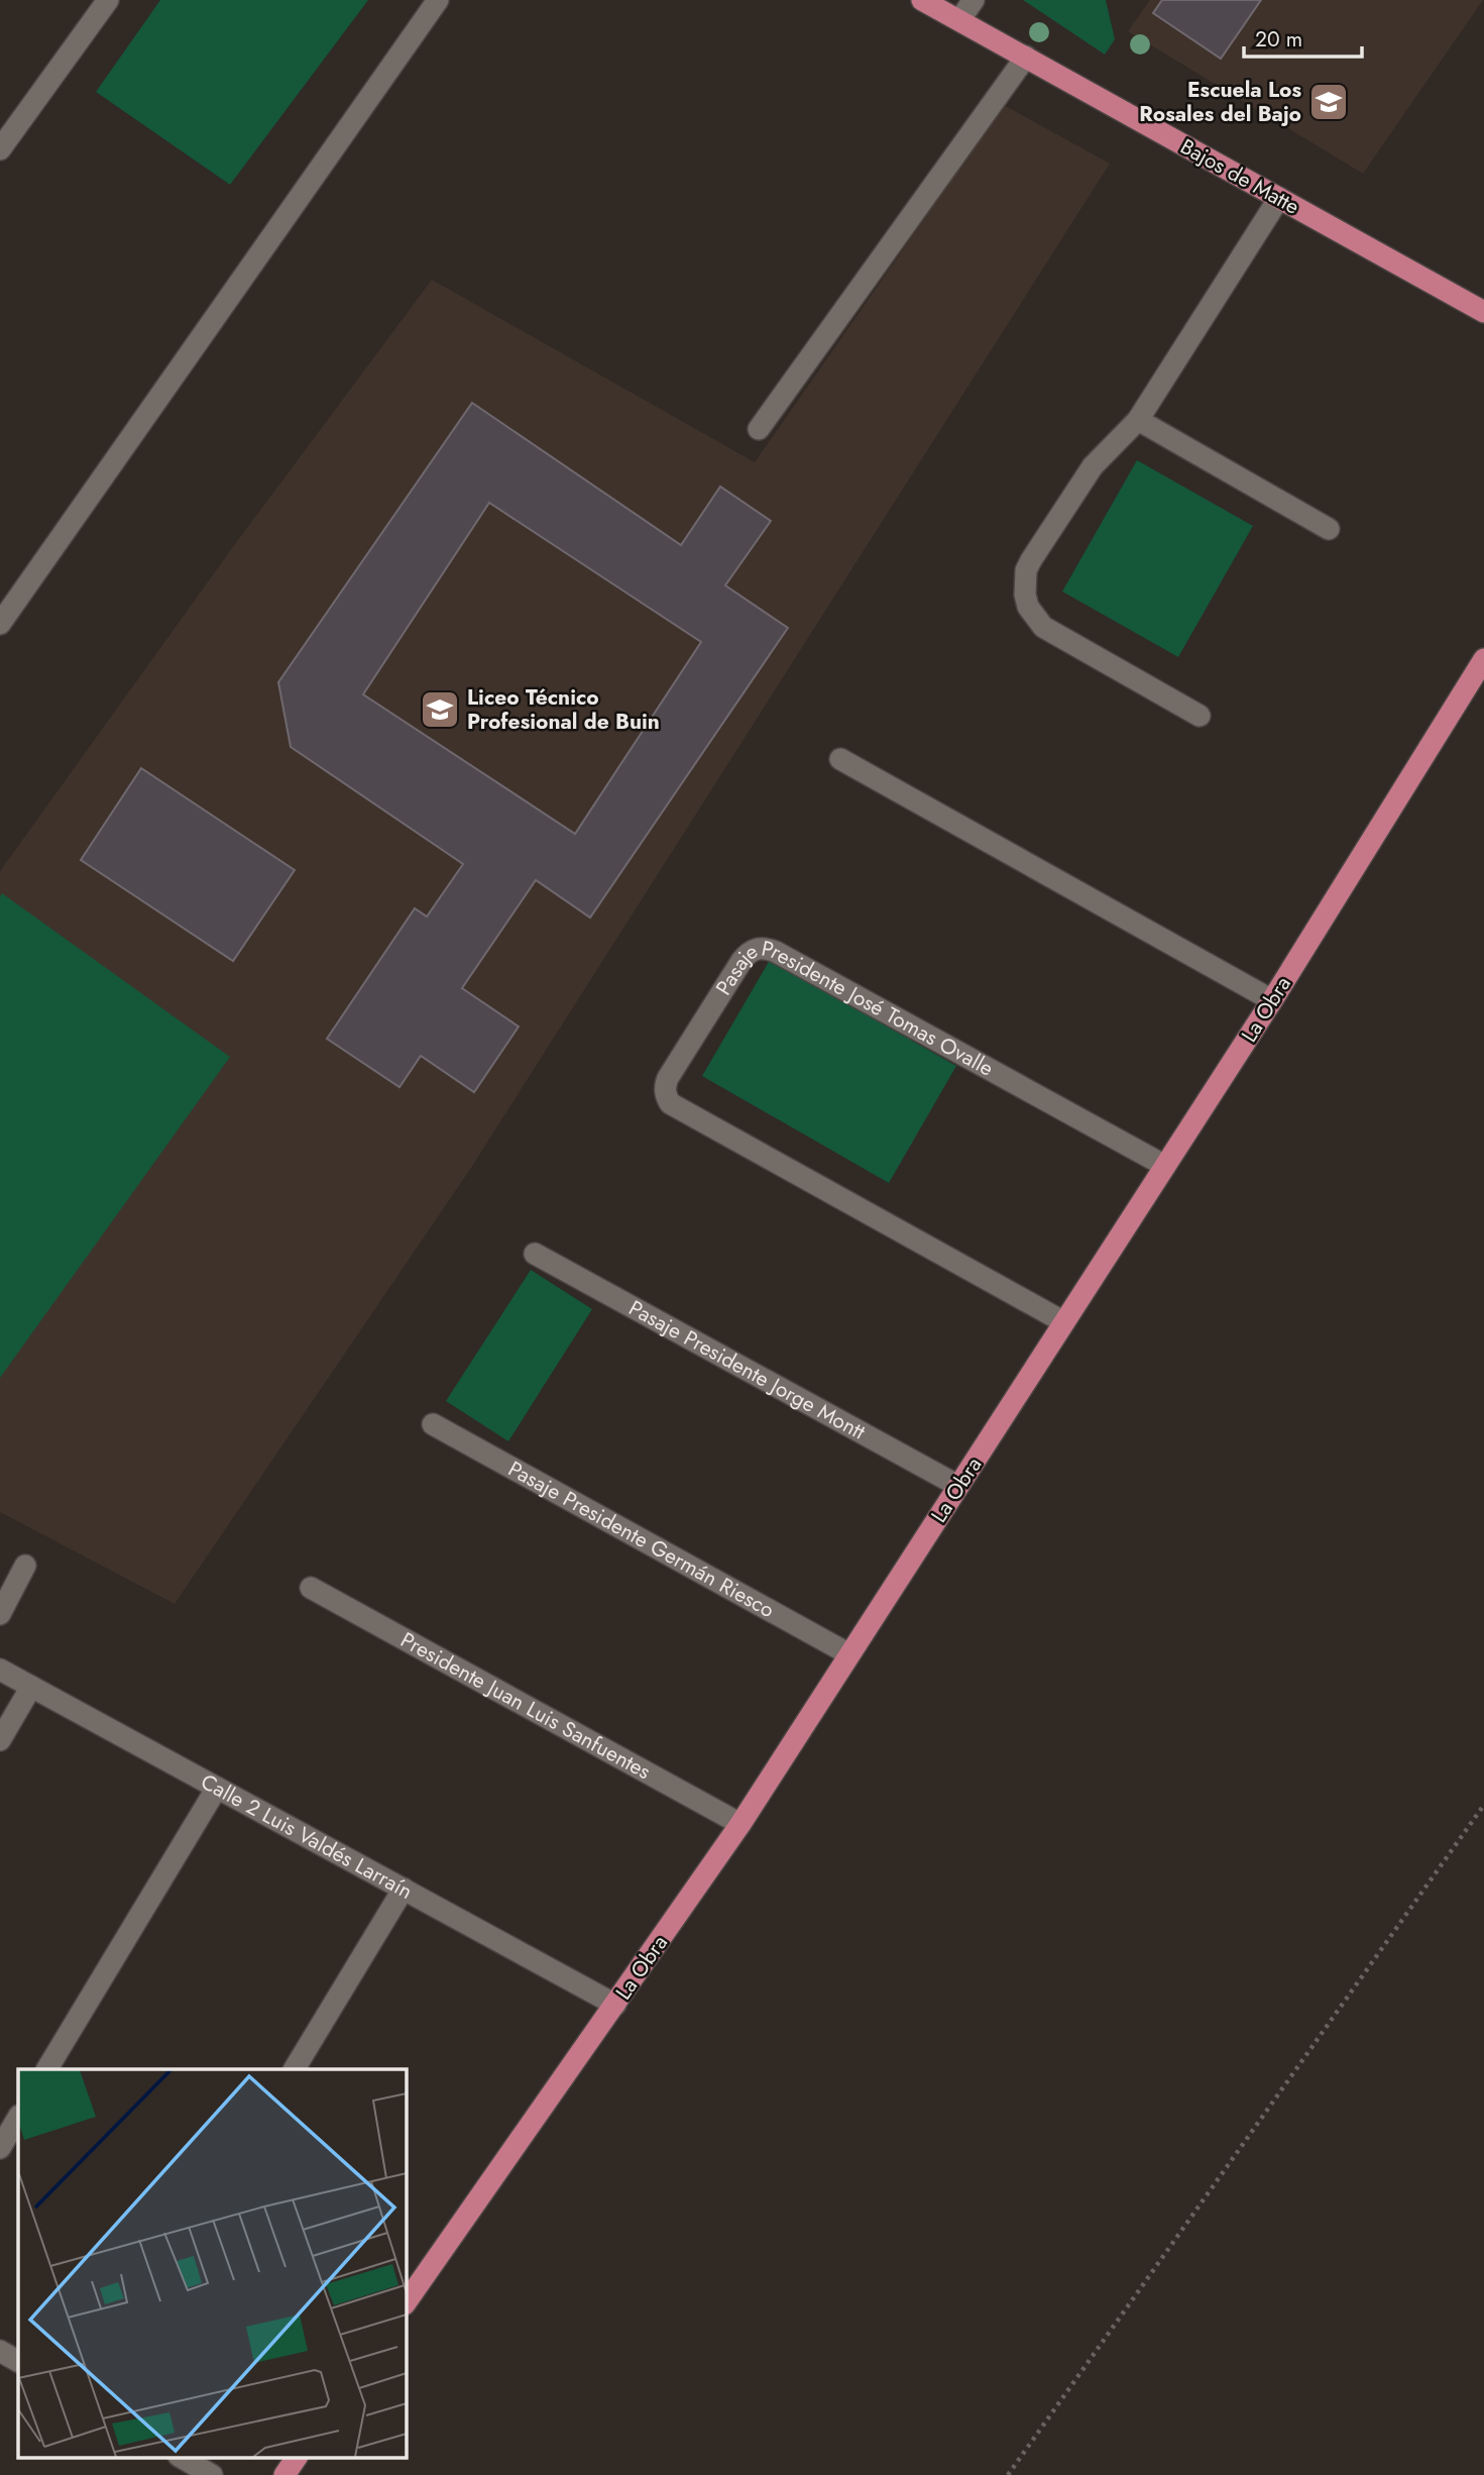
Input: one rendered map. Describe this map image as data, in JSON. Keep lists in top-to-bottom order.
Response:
{
  "streets": {
    "main road": ["Bajos de Matte", "La Obra"],
    "street": [
      "Pasaje Presidente José Tomas Ovalle",
      "Pasaje Presidente Jorge Montt",
      "Pasaje Presidente Germán Riesco",
      "Presidente Juan Luis Sanfuentes",
      "Calle 2 Luis Valdés Larraín"
    ]
  },
  "crossings": [
    ["La Obra", "Pasaje Presidente José Tomas Ovalle"],
    ["La Obra", "Pasaje Presidente Jorge Montt"],
    ["La Obra", "Pasaje Presidente Germán Riesco"],
    ["La Obra", "Presidente Juan Luis Sanfuentes"],
    ["La Obra", "Calle 2 Luis Valdés Larraín"]
  ],
  "places": {
    "school or university": ["Escuela Los Rosales del Bajo", "Liceo Técnico Profesional de Buin"]
  },
  "scale_bar": "20 m"
}
